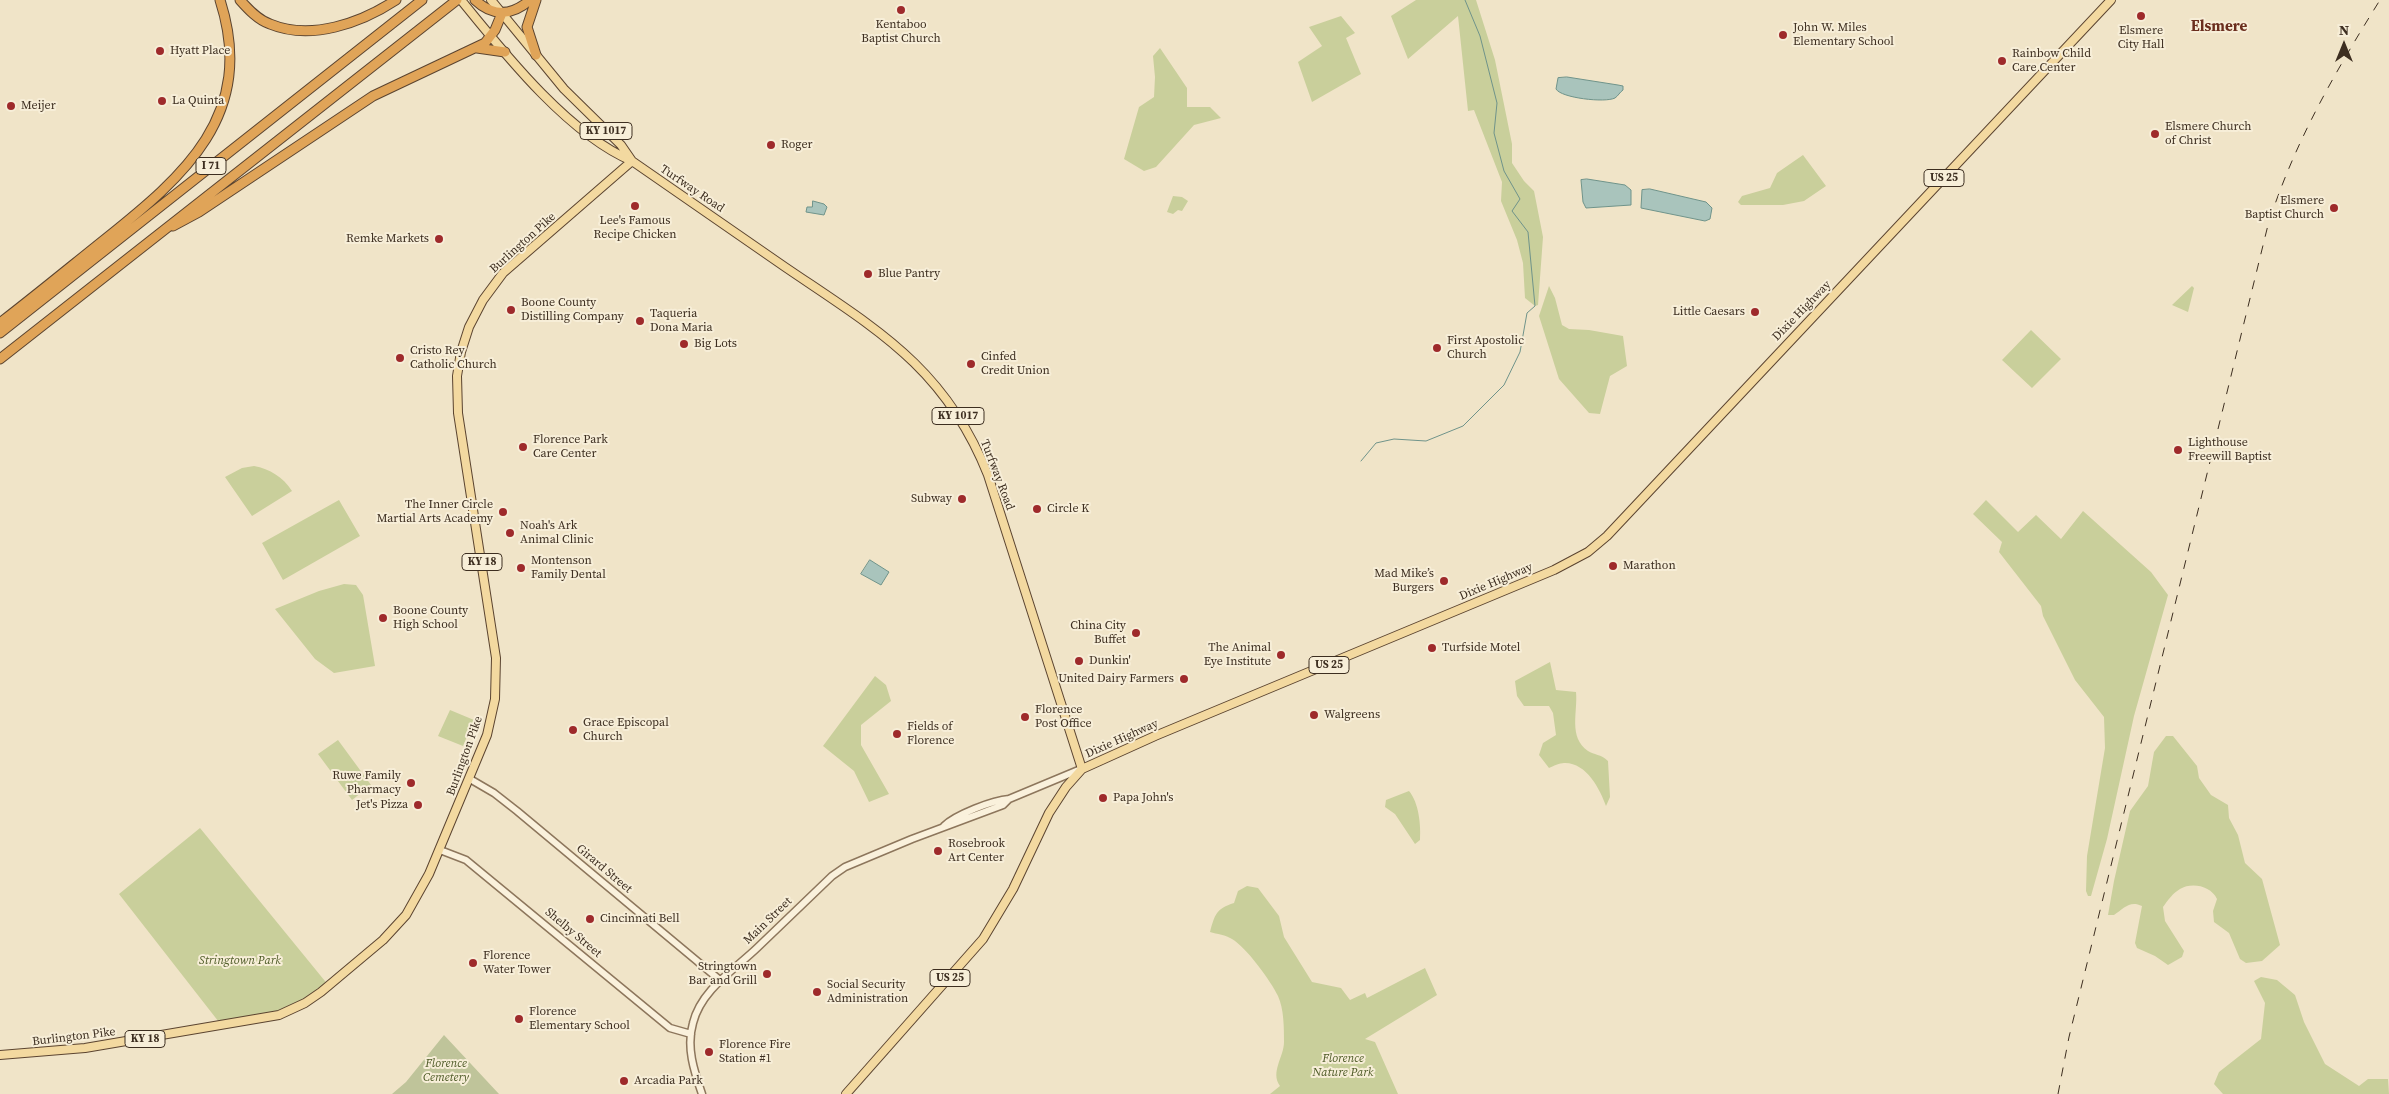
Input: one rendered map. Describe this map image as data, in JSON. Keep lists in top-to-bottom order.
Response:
{
  "streets": {
    "highway": ["I 71"],
    "main road": [
      "KY 1017",
      "US 25",
      "Turfway Road",
      "Burlington Pike",
      "Dixie Highway",
      "KY 18"
    ],
    "street": ["Girard Street", "Main Street", "Shelby Street"]
  },
  "crossings": [
    ["I 71", "Turfway Road"],
    ["Turfway Road", "Burlington Pike"],
    ["Turfway Road", "Dixie Highway"],
    ["Turfway Road", "Main Street"],
    ["Burlington Pike", "Girard Street"],
    ["Burlington Pike", "Shelby Street"],
    ["Dixie Highway", "Main Street"],
    ["Girard Street", "Main Street"],
    ["Main Street", "Shelby Street"]
  ],
  "districts": ["Elsmere"],
  "parks": ["Stringtown Park", "Florence Nature Park", "Florence Cemetery"],
  "places": [
    "Kentaboo Baptist Church",
    "Elsmere City Hall",
    "John W. Miles Elementary School",
    "Hyatt Place",
    "Rainbow Child Care Center",
    "La Quinta",
    "Meijer",
    "Elsmere Church of Christ",
    "Roger",
    "Lee's Famous Recipe Chicken",
    "Elsmere Baptist Church",
    "Remke Markets",
    "Blue Pantry",
    "Boone County Distilling Company",
    "Little Caesars",
    "Taqueria Dona Maria",
    "Big Lots",
    "First Apostolic Church",
    "Cristo Rey Catholic Church",
    "Cinfed Credit Union",
    "Florence Park Care Center",
    "Lighthouse Freewill Baptist",
    "Subway",
    "Circle K",
    "The Inner Circle Martial Arts Academy",
    "Noah's Ark Animal Clinic",
    "Marathon",
    "Montenson Family Dental",
    "Mad Mike’s Burgers",
    "Boone County High School",
    "China City Buffet",
    "Turfside Motel",
    "The Animal Eye Institute",
    "Dunkin'",
    "United Dairy Farmers",
    "Walgreens",
    "Florence Post Office",
    "Grace Episcopal Church",
    "Fields of Florence",
    "Ruwe Family Pharmacy",
    "Papa John's",
    "Jet's Pizza",
    "Rosebrook Art Center",
    "Cincinnati Bell",
    "Florence Water Tower",
    "Stringtown Bar and Grill",
    "Social Security Administration",
    "Florence Elementary School",
    "Florence Fire Station #1",
    "Arcadia Park"
  ],
  "north": "top"
}
